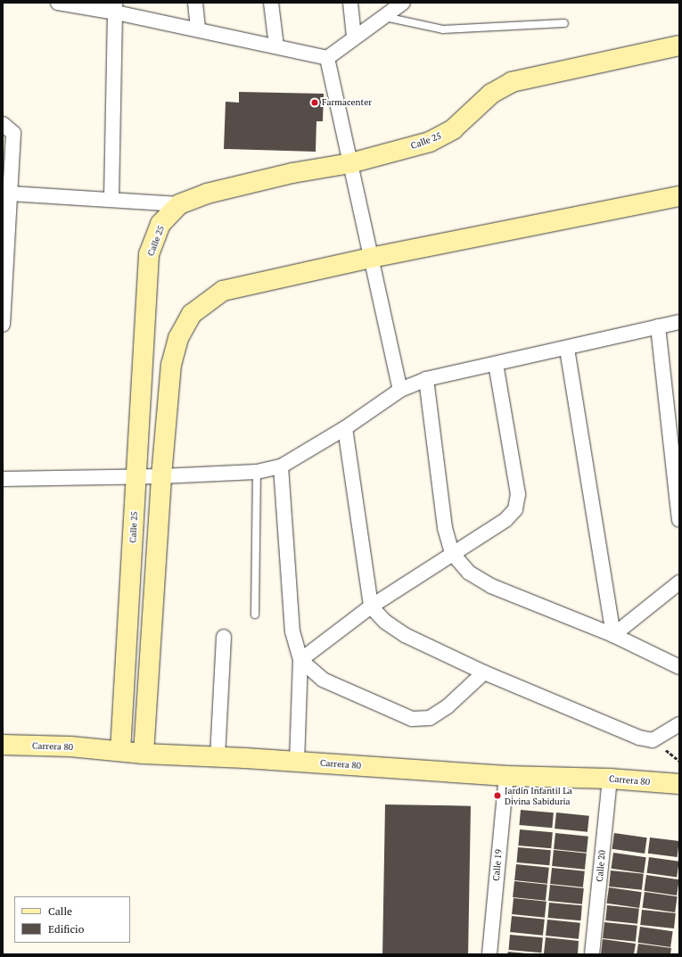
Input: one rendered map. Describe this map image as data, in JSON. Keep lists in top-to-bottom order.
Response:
{
  "streets": {
    "street": [
      "Calle 25",
      "Carrera 80",
      "Calle 19",
      "Calle 20"
    ]
  },
  "crossings": [
    ["Calle 25", "Carrera 80"],
    ["Carrera 80", "Calle 19"],
    ["Carrera 80", "Calle 20"]
  ],
  "places": ["Farmacenter", "Jardín Infantil La Divina Sabiduria"],
  "legend": ["Calle", "Edificio"]
}
